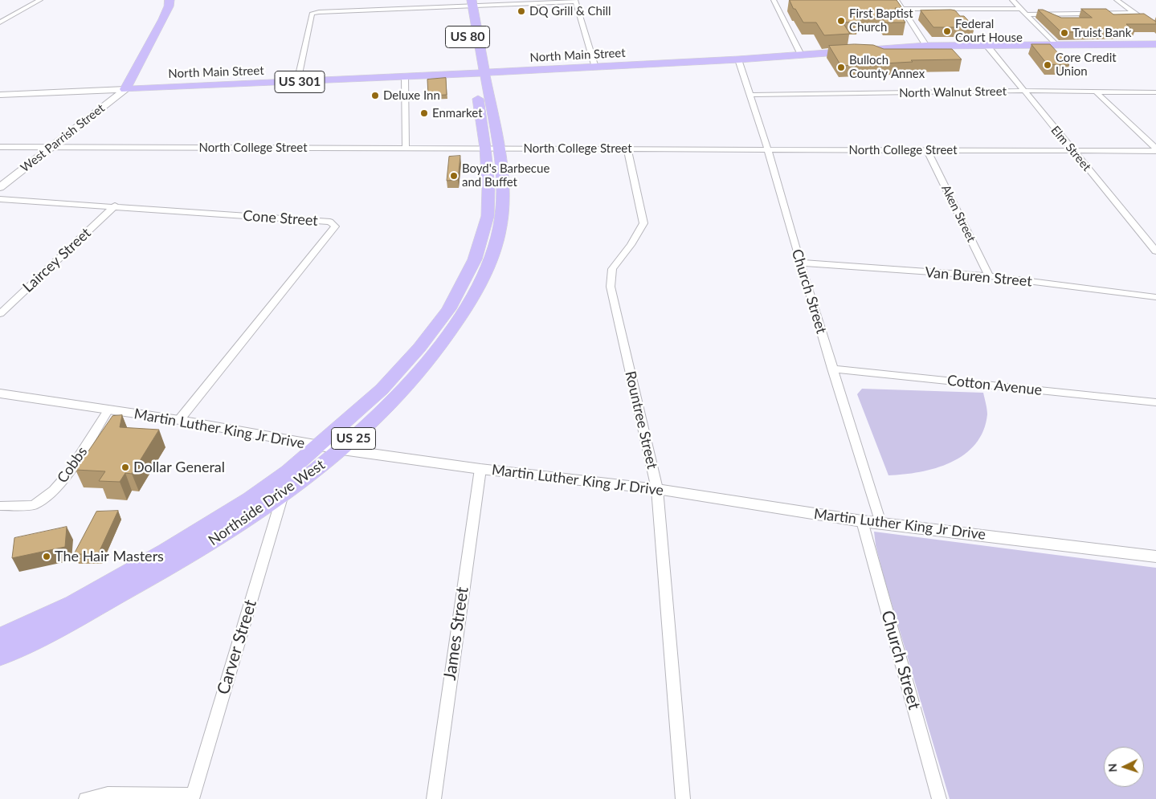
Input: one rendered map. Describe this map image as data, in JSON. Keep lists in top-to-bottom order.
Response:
{
  "streets": {
    "main road": [
      "US 80",
      "North Main Street",
      "US 301",
      "US 25",
      "Northside Drive West"
    ],
    "street": [
      "North Walnut Street",
      "West Parrish Street",
      "North College Street",
      "Elm Street",
      "Aken Street",
      "Cone Street",
      "Laircey Street",
      "Van Buren Street",
      "Church Street",
      "Cotton Avenue",
      "Rountree Street",
      "Martin Luther King Jr Drive",
      "Cobbs",
      "James Street",
      "Carver Street"
    ]
  },
  "crossings": [
    ["US 80", "North Main Street"],
    ["US 80", "Northside Drive West"],
    ["North Main Street", "West Parrish Street"],
    ["North Main Street", "Elm Street"],
    ["North Main Street", "Church Street"],
    ["North Main Street", "Northside Drive West"],
    ["North Walnut Street", "Elm Street"],
    ["North Walnut Street", "Church Street"],
    ["West Parrish Street", "North College Street"],
    ["North College Street", "Elm Street"],
    ["North College Street", "Aken Street"],
    ["North College Street", "Church Street"],
    ["North College Street", "Rountree Street"],
    ["North College Street", "Northside Drive West"],
    ["Aken Street", "Van Buren Street"],
    ["Cone Street", "Laircey Street"],
    ["Cone Street", "Martin Luther King Jr Drive"],
    ["Van Buren Street", "Church Street"],
    ["Church Street", "Cotton Avenue"],
    ["Church Street", "Martin Luther King Jr Drive"],
    ["Rountree Street", "Martin Luther King Jr Drive"],
    ["Martin Luther King Jr Drive", "Cobbs"],
    ["Martin Luther King Jr Drive", "Northside Drive West"],
    ["Martin Luther King Jr Drive", "James Street"],
    ["Northside Drive West", "Carver Street"]
  ],
  "places": [
    "DQ Grill & Chill",
    "First Baptist Church",
    "Federal Court House",
    "Truist Bank",
    "Core Credit Union",
    "Bulloch County Annex",
    "Deluxe Inn",
    "Enmarket",
    "Boyd's Barbecue and Buffet",
    "Dollar General",
    "The Hair Masters"
  ],
  "north": "left"
}
